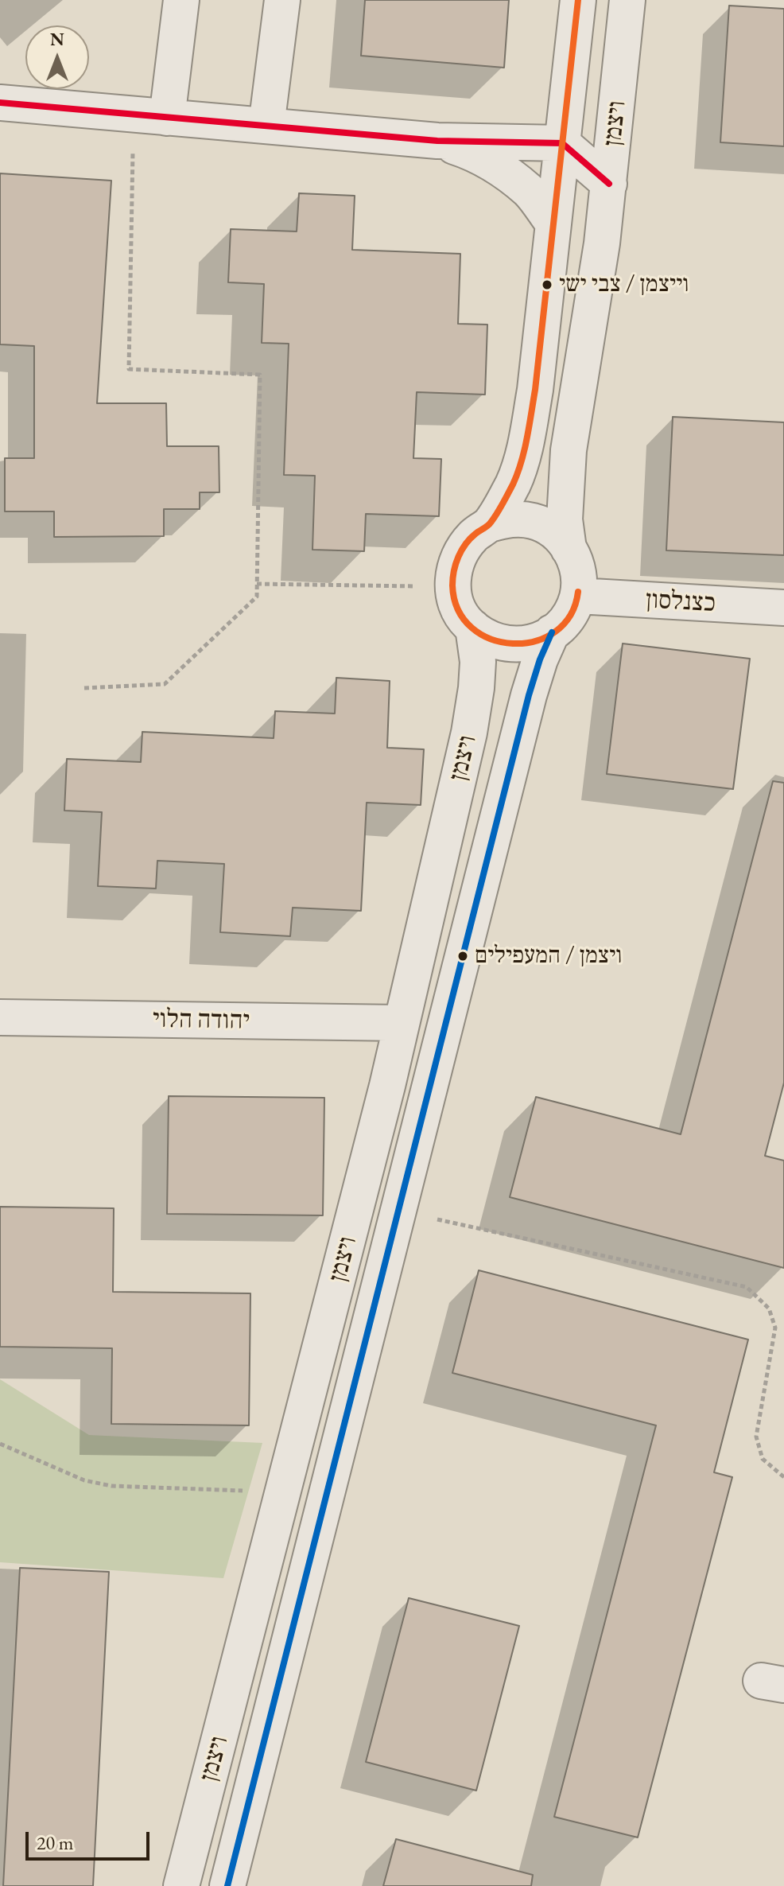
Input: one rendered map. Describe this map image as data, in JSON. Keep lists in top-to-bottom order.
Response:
{
  "streets": {
    "street": ["ויצמן", "כצנלסון", "יהודה הלוי"]
  },
  "crossings": [
    ["ויצמן", "כצנלסון"],
    ["ויצמן", "יהודה הלוי"]
  ],
  "places": ["וייצמן / צבי ישי", "ויצמן / המעפילים"],
  "scale_bar": "20 m",
  "north": "top"
}
